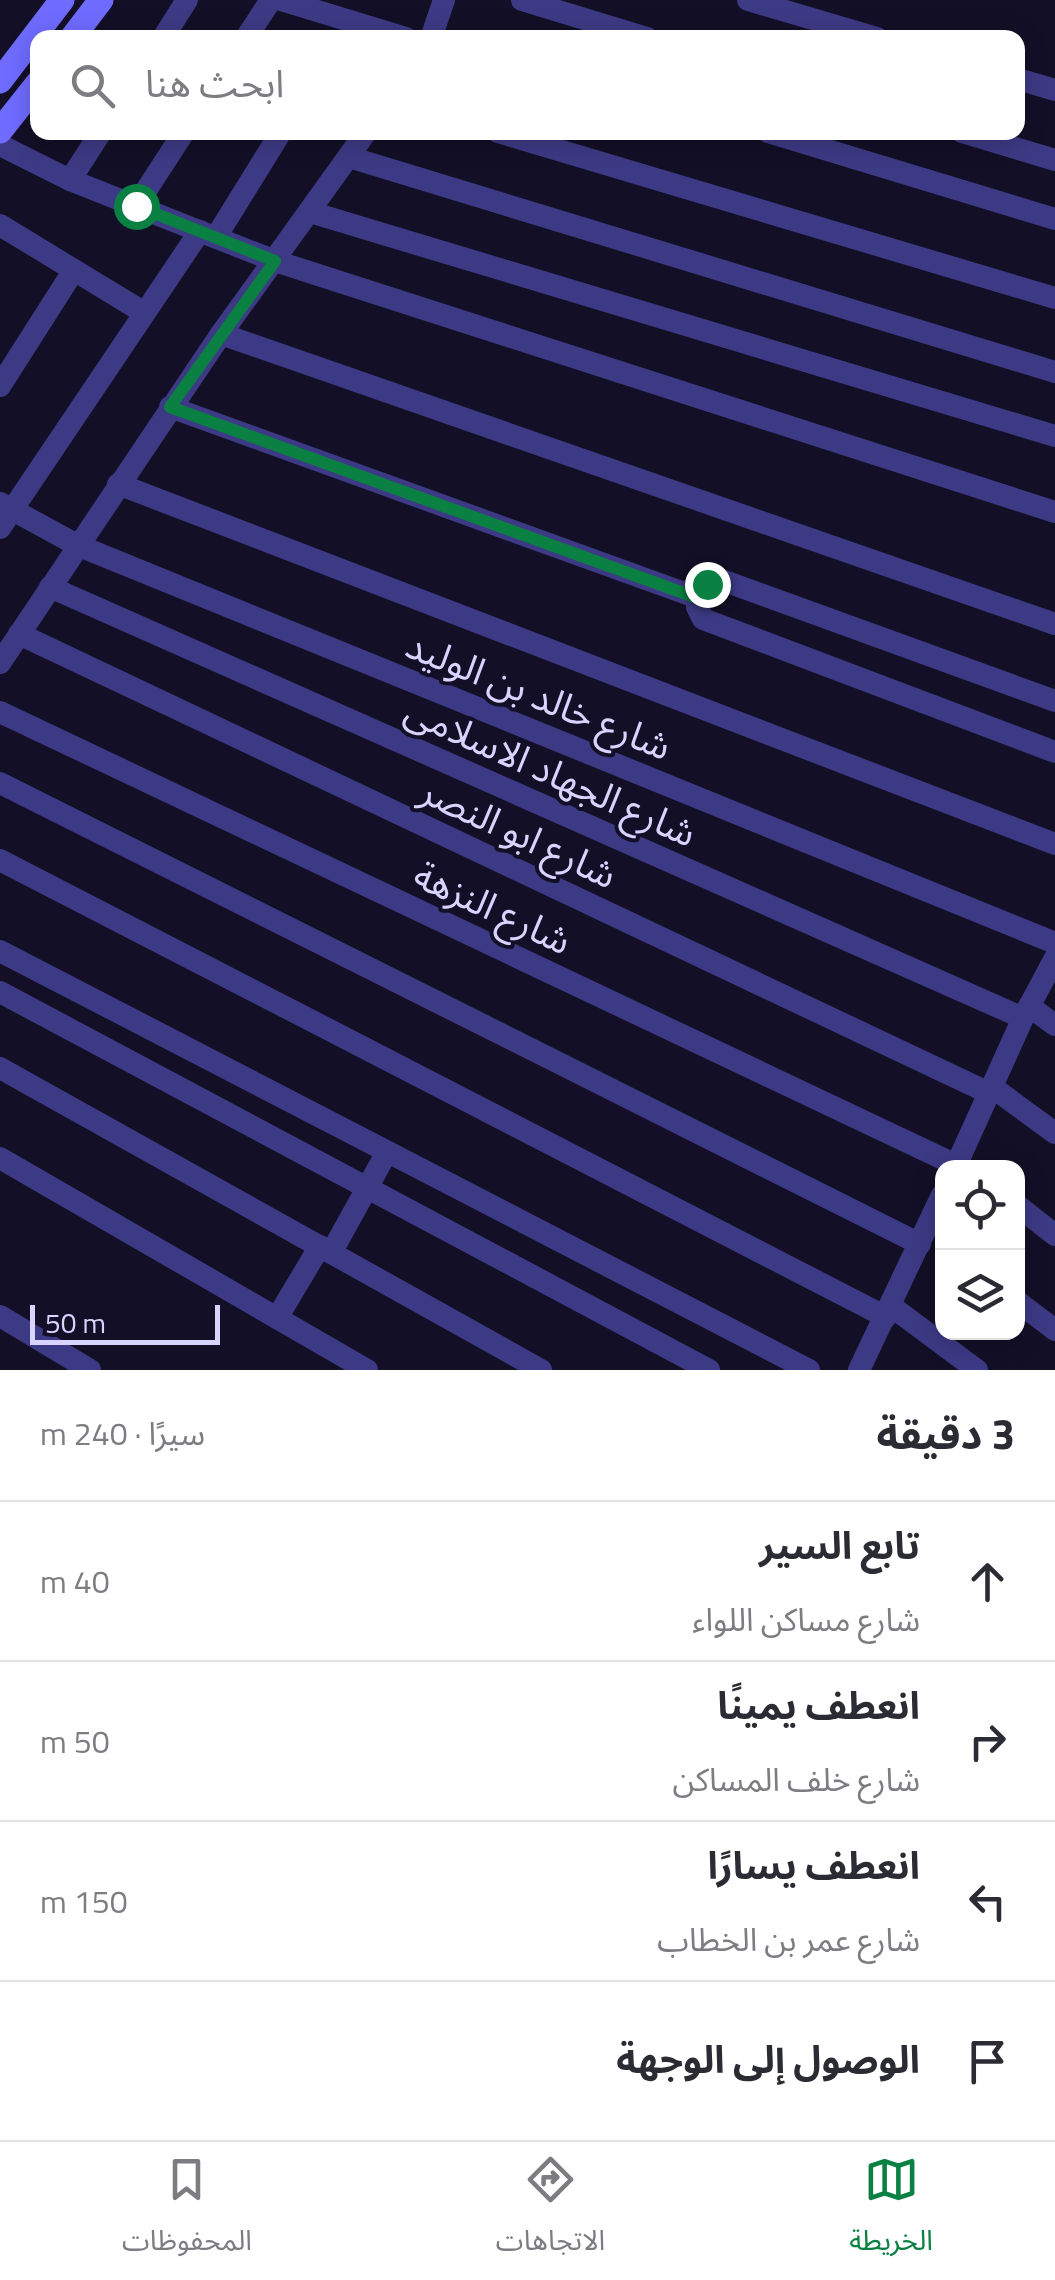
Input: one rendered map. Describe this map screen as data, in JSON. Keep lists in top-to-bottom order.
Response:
{
  "streets": {
    "street": [
      "شارع خالد بن الوليد",
      "شارع الجهاد الاسلامى",
      "شارع ابو النصر",
      "شارع النزهة"
    ]
  },
  "scale_bar": "50 m",
  "page": {
    "search": "ابحث هنا",
    "scale": "50 m",
    "heading": ["3 دقيقة", "سيرًا · 240 m"],
    "list": [
      ["تابع السير", "شارع مساكن اللواء", "40 m"],
      ["انعطف يمينًا", "شارع خلف المساكن", "50 m"],
      ["انعطف يسارًا", "شارع عمر بن الخطاب", "150 m"],
      "الوصول إلى الوجهة"
    ],
    "nav": ["الخريطة", "الاتجاهات", "المحفوظات"]
  }
}
